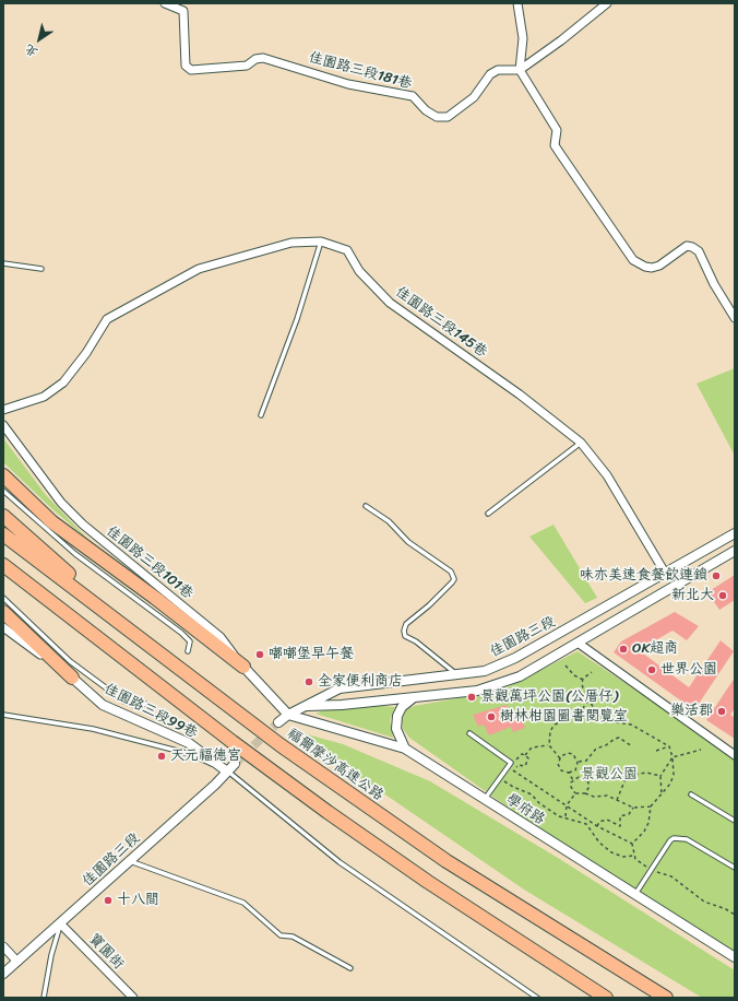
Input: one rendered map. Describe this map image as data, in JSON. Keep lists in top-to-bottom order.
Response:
{
  "streets": {
    "highway": ["福爾摩沙高速公路"],
    "street": [
      "佳園路三段181巷",
      "佳園路三段145巷",
      "佳園路三段101巷",
      "佳園路三段",
      "佳園路三段99巷",
      "學府路",
      "寶園街"
    ]
  },
  "crossings": [
    ["佳園路三段145巷", "佳園路三段"],
    ["佳園路三段101巷", "佳園路三段"],
    ["佳園路三段101巷", "學府路"],
    ["佳園路三段", "佳園路三段99巷"],
    ["佳園路三段", "學府路"],
    ["佳園路三段", "寶園街"]
  ],
  "parks": ["景觀公園"],
  "places": [
    "味亦美速食餐飲連鎖",
    "新北大",
    "OK超商",
    "嘟嘟堡早午餐",
    "世界公園",
    "全家便利商店",
    "景觀萬坪公園(公厝仔)",
    "樂活郡",
    "樹林柑園圖書閱覽室",
    "天元福德宮",
    "十八間"
  ],
  "north": "bottom left"
}
